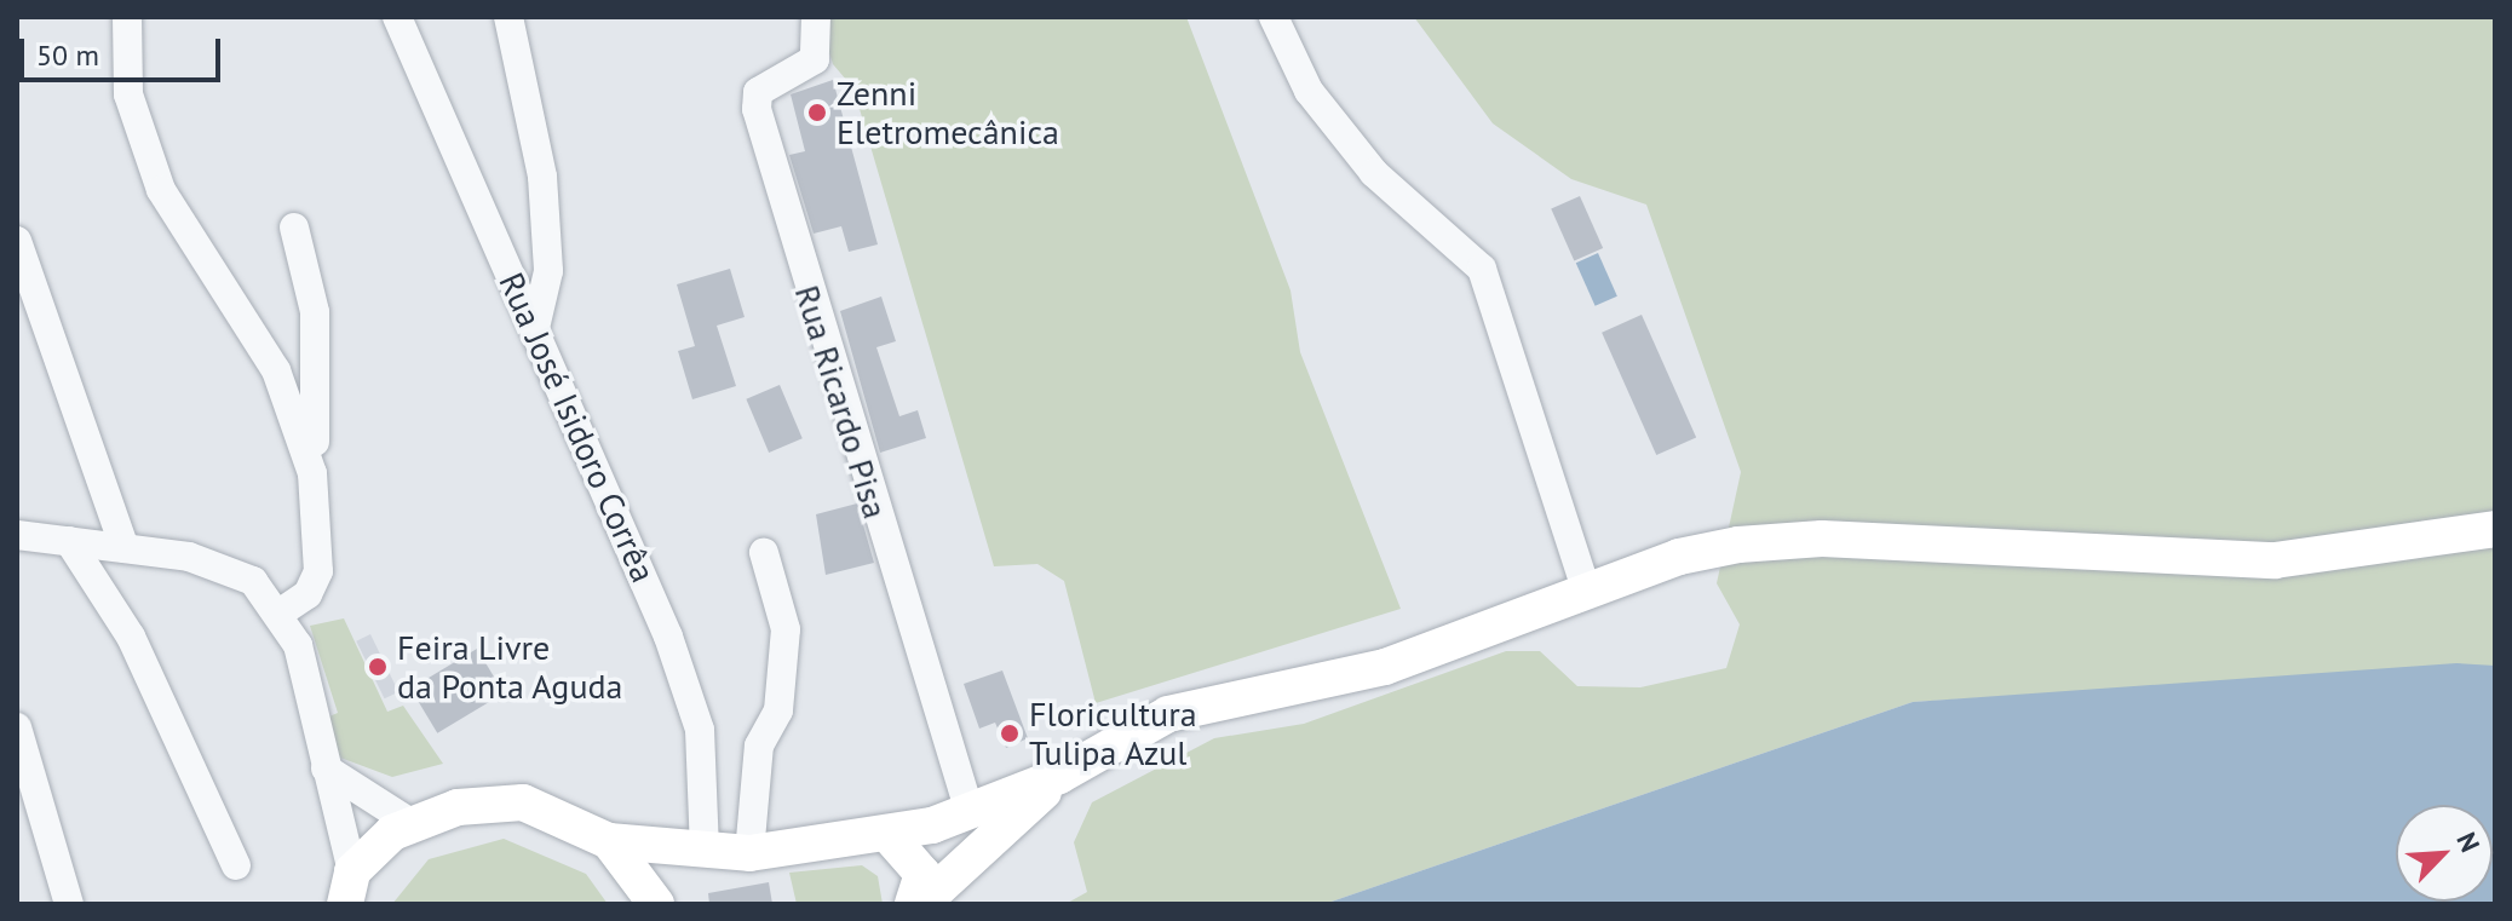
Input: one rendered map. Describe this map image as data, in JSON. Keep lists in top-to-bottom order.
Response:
{
  "streets": {
    "street": ["Rua Ricardo Pisa", "Rua José Isidoro Corrêa"]
  },
  "places": ["Zenni Eletromecânica", "Feira Livre da Ponta Aguda", "Floricultura Tulipa Azul"],
  "scale_bar": "50 m",
  "north": "top right"
}
